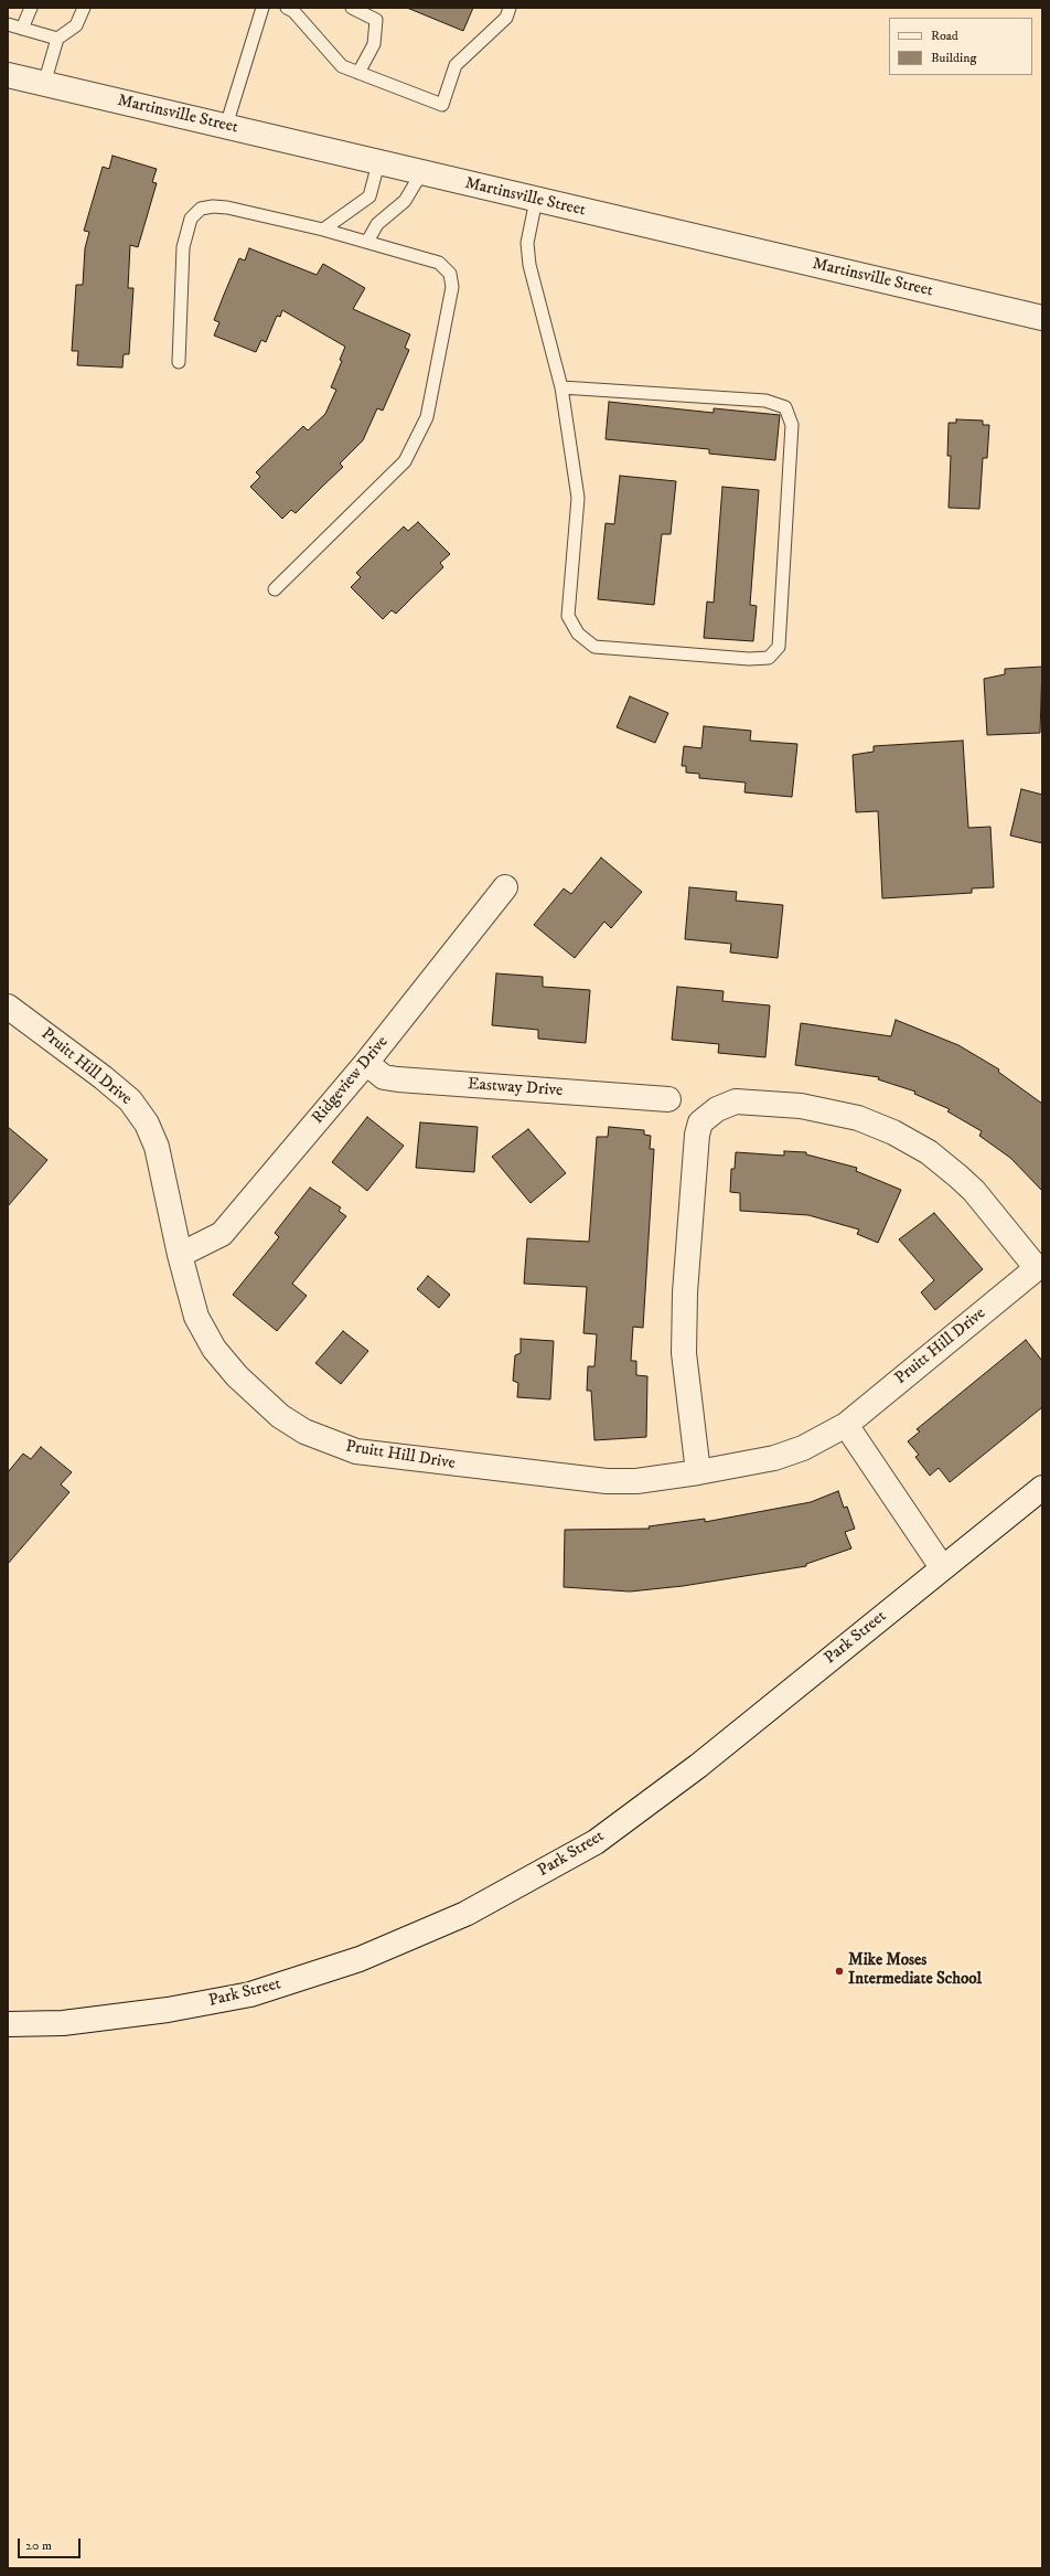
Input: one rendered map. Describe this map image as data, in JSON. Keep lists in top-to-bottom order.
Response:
{
  "streets": {
    "street": [
      "Martinsville Street",
      "Pruitt Hill Drive",
      "Ridgeview Drive",
      "Eastway Drive",
      "Park Street"
    ]
  },
  "crossings": [
    ["Pruitt Hill Drive", "Ridgeview Drive"],
    ["Ridgeview Drive", "Eastway Drive"]
  ],
  "places": ["Mike Moses Intermediate School"],
  "legend": ["Road", "Building"],
  "scale_bar": "20 m"
}
